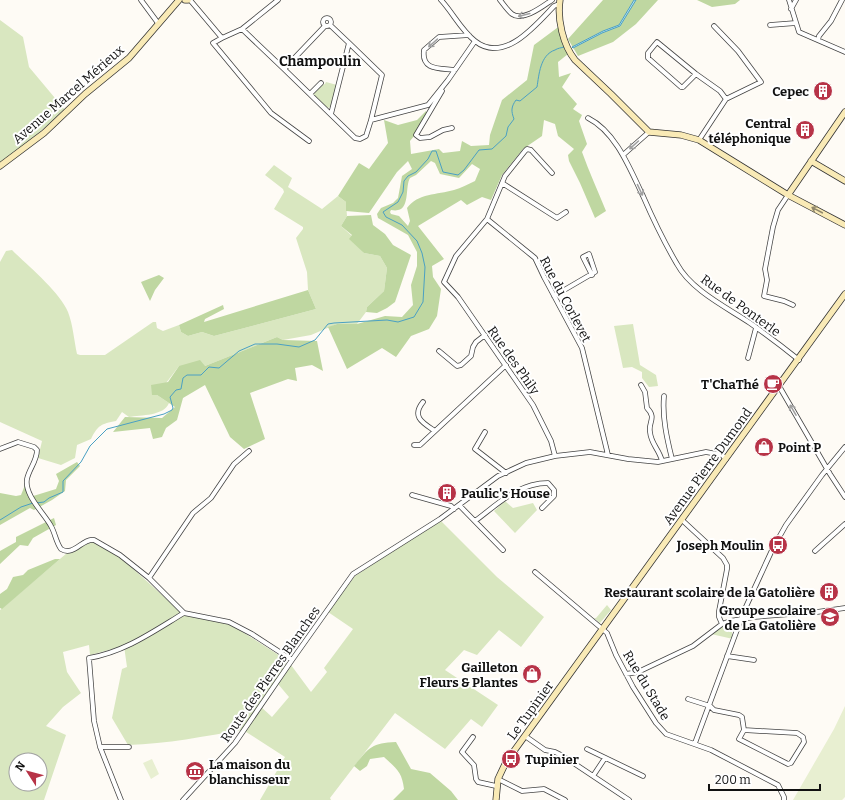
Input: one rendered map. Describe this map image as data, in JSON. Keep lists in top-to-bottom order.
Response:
{
  "streets": {
    "main road": ["Avenue Marcel Mérieux", "Avenue Pierre Dumond", "Le Tupinier"],
    "street": [
      "Rue du Corlevet",
      "Rue de Ponterle",
      "Rue des Phily",
      "Route des Pierres Blanches",
      "Rue du Stade"
    ]
  },
  "crossings": [
    ["Rue du Corlevet", "Rue des Phily"],
    ["Rue de Ponterle", "Avenue Pierre Dumond"],
    ["Avenue Pierre Dumond", "Rue du Stade"],
    ["Avenue Pierre Dumond", "Le Tupinier"]
  ],
  "one_way": ["Rue de Ponterle"],
  "districts": ["Champoulin"],
  "places": {
    "building": [
      "Cepec",
      "Central téléphonique",
      "Paulic's House",
      "Restaurant scolaire de la Gatolière"
    ],
    "cafe": ["T'ChaThé"],
    "shop": ["Point P", "Gailleton Fleurs & Plantes"],
    "bus stop": ["Joseph Moulin", "Tupinier"],
    "school or university": ["Groupe scolaire de La Gatolière"],
    "museum": ["La maison du blanchisseur"]
  },
  "scale_bar": "200 m",
  "north": "top left"
}
